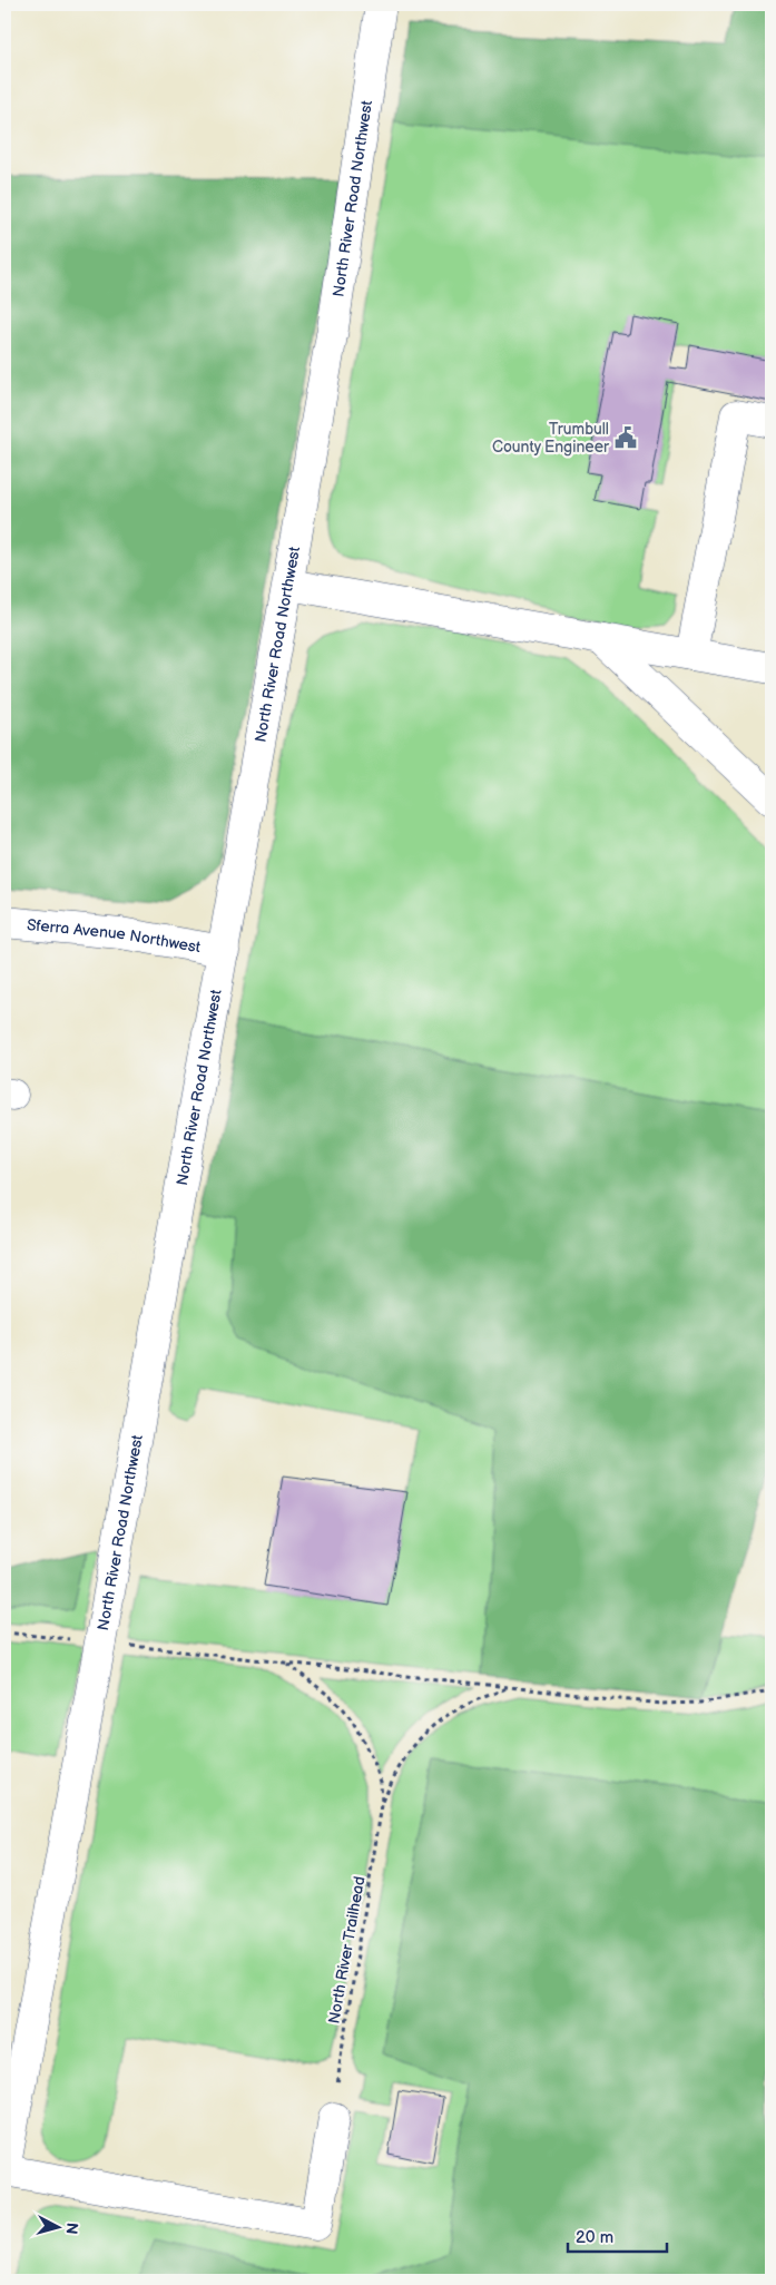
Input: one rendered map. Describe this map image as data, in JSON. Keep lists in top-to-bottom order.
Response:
{
  "streets": {
    "street": ["North River Road Northwest", "Sferra Avenue Northwest"],
    "path": ["North River Trailhead"]
  },
  "crossings": [
    ["North River Road Northwest", "Sferra Avenue Northwest"]
  ],
  "places": {
    "public building": ["Trumbull County Engineer"]
  },
  "scale_bar": "20 m",
  "north": "right"
}
